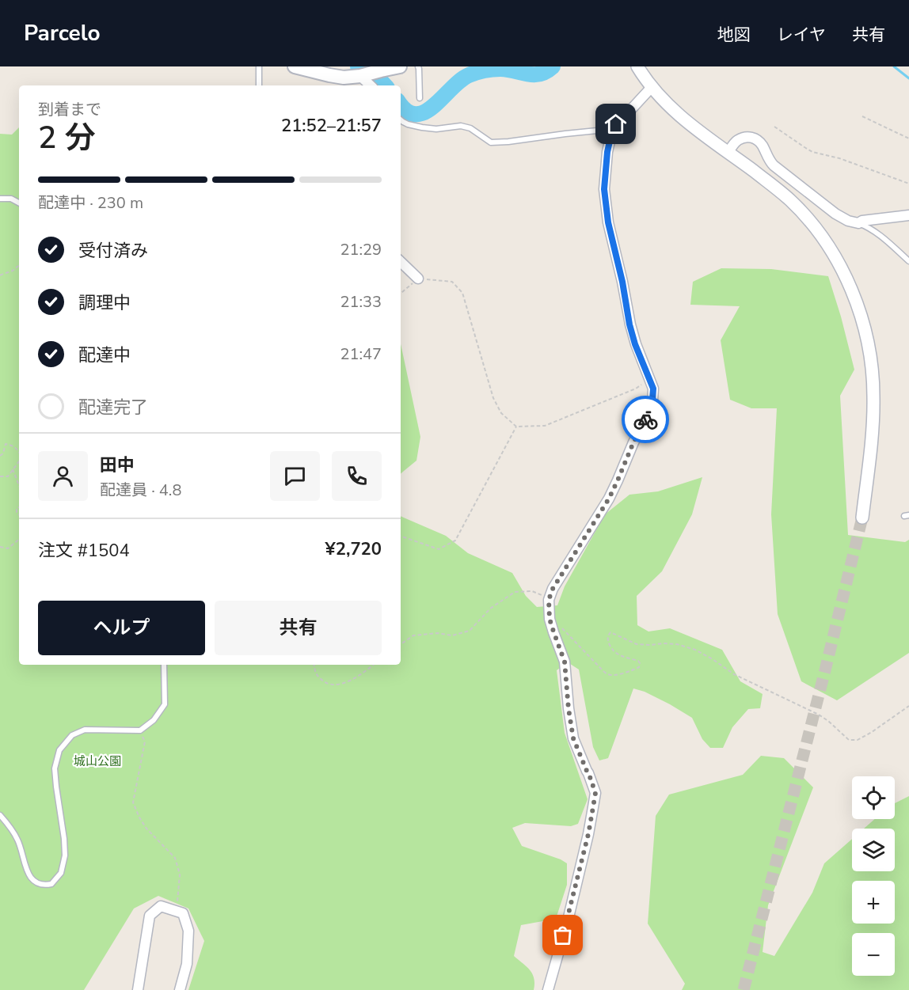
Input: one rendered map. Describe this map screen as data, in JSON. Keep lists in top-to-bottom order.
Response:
{
  "parks": ["城山公園"],
  "page": {
    "header": "Parcelo",
    "nav": ["地図", "レイヤ", "共有"],
    "heading": ["2 分", "到着まで", "21:52–21:57"],
    "panel": [
      "田中",
      "配達員 · 4.8",
      "注文 #1504",
      "¥2,720"
    ],
    "bar": "配達中 · 230 m",
    "list": [
      ["受付済み", "21:29"],
      ["調理中", "21:33"],
      ["配達中", "21:47"],
      "配達完了"
    ],
    "buttons": ["ヘルプ", "共有"],
    "map_buttons": ["+", "−"]
  }
}
